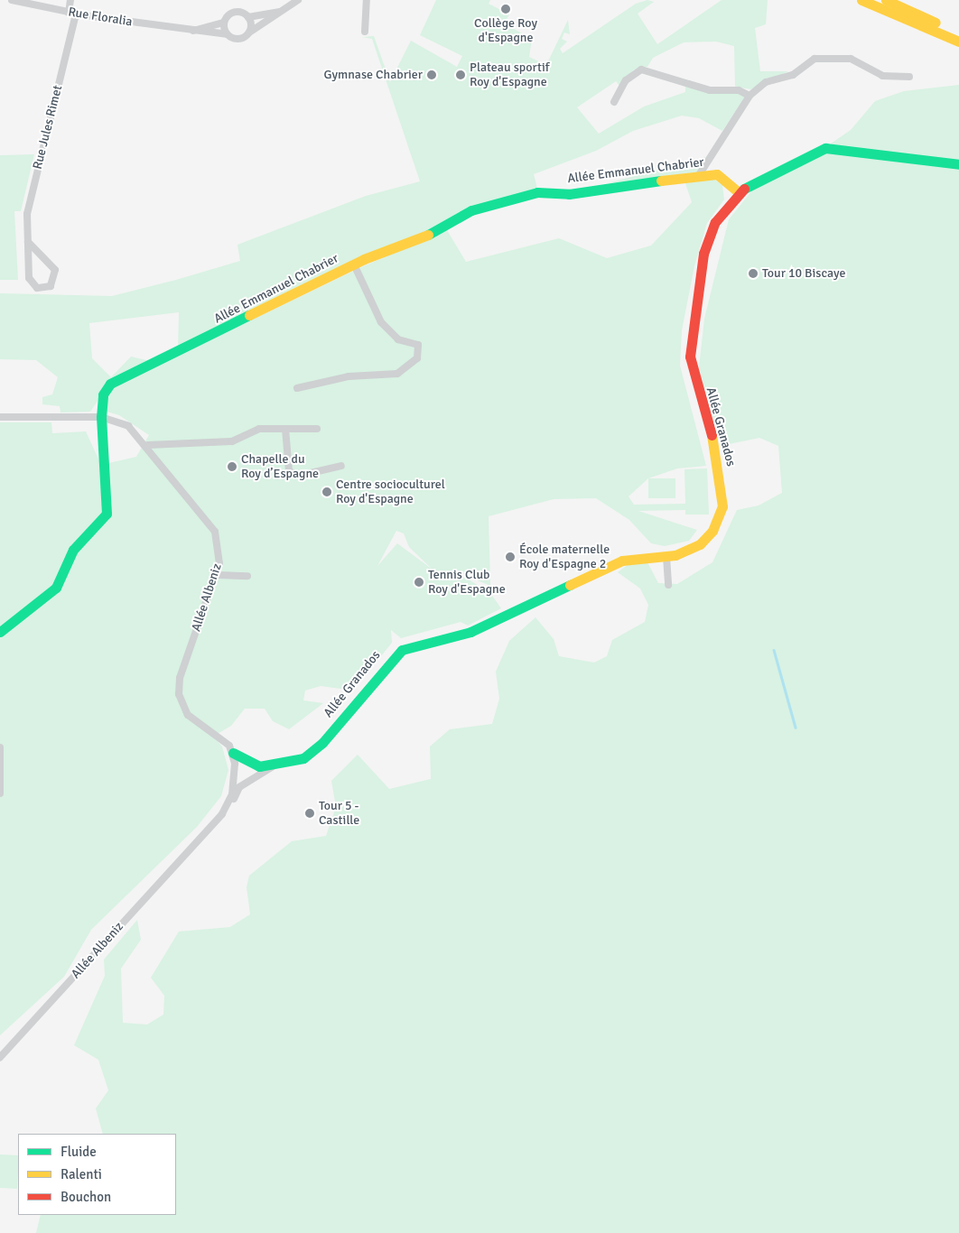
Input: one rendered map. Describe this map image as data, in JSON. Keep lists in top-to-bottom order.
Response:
{
  "streets": {
    "street": [
      "Rue Floralia",
      "Rue Jules Rimet",
      "Allée Emmanuel Chabrier",
      "Allée Granados",
      "Allée Albeniz"
    ]
  },
  "crossings": [
    ["Rue Floralia", "Rue Jules Rimet"],
    ["Allée Emmanuel Chabrier", "Allée Granados"],
    ["Allée Emmanuel Chabrier", "Allée Albeniz"],
    ["Allée Granados", "Allée Albeniz"]
  ],
  "places": [
    "Collège Roy d'Espagne",
    "Gymnase Chabrier",
    "Plateau sportif Roy d'Espagne",
    "Tour 10 Biscaye",
    "Chapelle du Roy d’Espagne",
    "Centre socioculturel Roy d'Espagne",
    "École maternelle Roy d'Espagne 2",
    "Tennis Club Roy d'Espagne",
    "Tour 5 - Castille"
  ],
  "legend": ["Fluide", "Ralenti", "Bouchon"]
}
